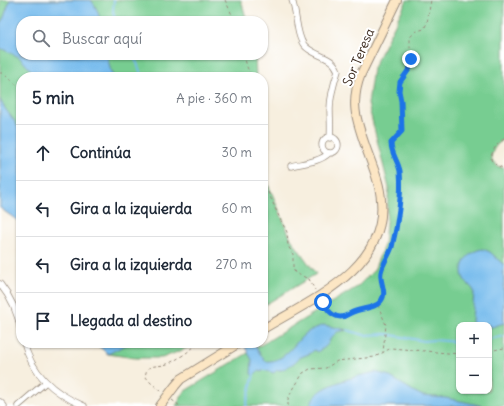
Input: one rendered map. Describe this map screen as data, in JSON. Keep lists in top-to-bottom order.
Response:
{
  "streets": {
    "street": ["Sor Teresa"]
  },
  "page": {
    "search": "Buscar aquí",
    "heading": ["5 min", "A pie · 360 m"],
    "list": [
      ["Continúa", "30 m"],
      ["Gira a la izquierda", "60 m"],
      ["Gira a la izquierda", "270 m"],
      "Llegada al destino"
    ],
    "map_buttons": ["+", "−"]
  }
}
